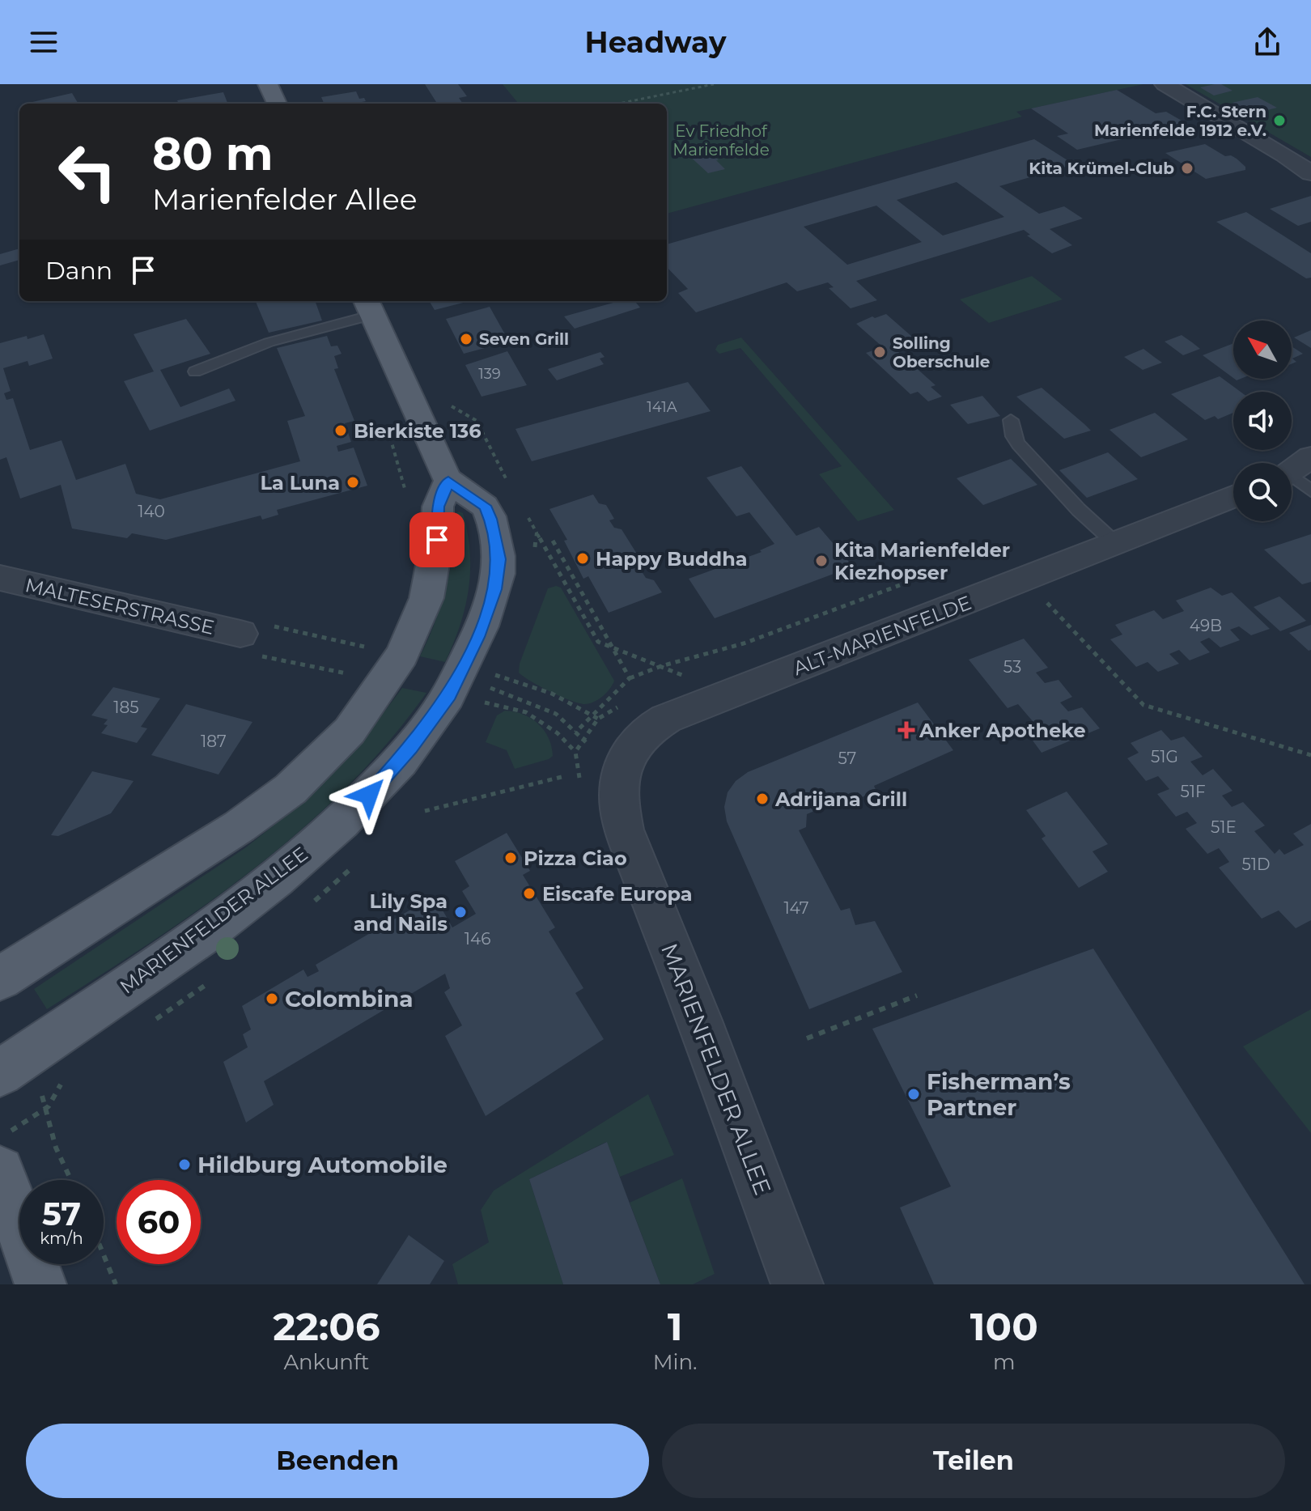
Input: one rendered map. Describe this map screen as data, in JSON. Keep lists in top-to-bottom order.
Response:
{
  "streets": {
    "main road": ["MARIENFELDER ALLEE"],
    "street": ["MALTESERSTRASSE", "ALT-MARIENFELDE"]
  },
  "crossings": [
    ["ALT-MARIENFELDE", "MARIENFELDER ALLEE"]
  ],
  "parks": ["Ev Friedhof Marienfelde"],
  "places": {
    "other": [
      "F.C. Stern Marienfelde 1912 e.V.",
      "Kita Krümel-Club",
      "Seven Grill",
      "Solling Oberschule",
      "Bierkiste 136",
      "La Luna",
      "Happy Buddha",
      "Kita Marienfelder Kiezhopser",
      "Adrijana Grill",
      "Pizza Ciao",
      "Eiscafe Europa",
      "Lily Spa and Nails",
      "Colombina",
      "Fisherman’s Partner",
      "Hildburg Automobile"
    ],
    "health": ["Anker Apotheke"]
  },
  "house_numbers": [
    "139",
    "141A",
    "140",
    "49B",
    "53",
    "185",
    "187",
    "51G",
    "57",
    "51F",
    "51E",
    "51D",
    "147",
    "146"
  ],
  "north": "top left",
  "page": {
    "header": "Headway",
    "turn": ["80 m", "Marienfelder Allee"],
    "then": "Dann",
    "speed": "57 km/h",
    "limit": "60",
    "eta": [
      "22:06",
      "Ankunft",
      "1",
      "Min.",
      "100",
      "m"
    ],
    "buttons": ["Beenden", "Teilen"]
  }
}
